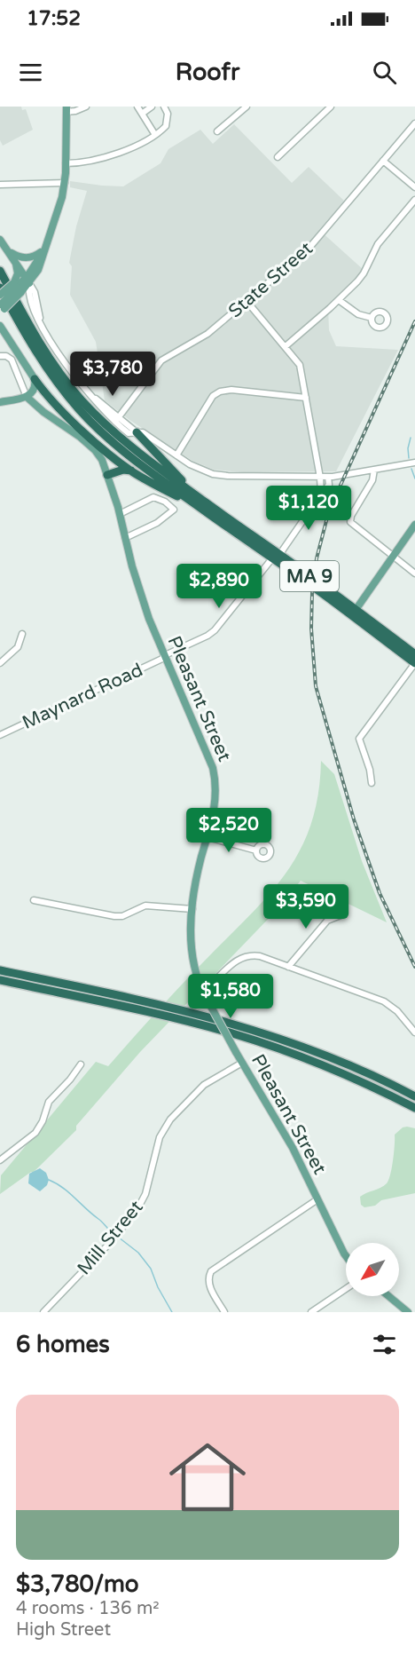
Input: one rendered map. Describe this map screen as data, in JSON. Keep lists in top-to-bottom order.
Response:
{
  "streets": {
    "highway": ["MA 9"],
    "main road": ["Pleasant Street"],
    "street": ["State Street", "Maynard Road", "Mill Street"]
  },
  "crossings": [
    ["MA 9", "Maynard Road"],
    ["Maynard Road", "Pleasant Street"],
    ["Pleasant Street", "Mill Street"]
  ],
  "north": "bottom left",
  "page": {
    "status": "17:52",
    "header": "Roofr",
    "price": [
      "$3,780",
      "$1,120",
      "$2,890",
      "$2,520",
      "$3,590",
      "$1,580"
    ],
    "heading": "6 homes",
    "list": [
      {
        "name": "$3,780/mo",
        "note": "4 rooms · 136 m² · High Street"
      }
    ]
  }
}
